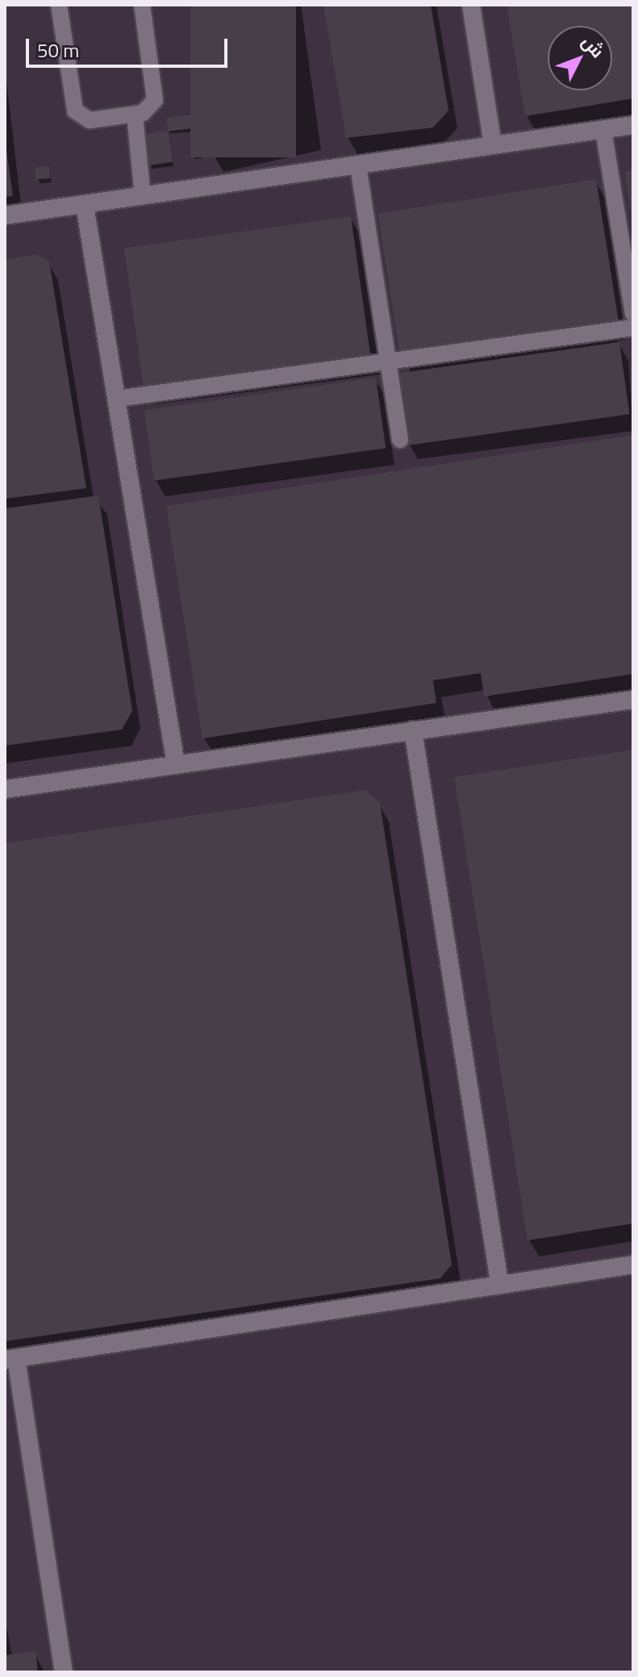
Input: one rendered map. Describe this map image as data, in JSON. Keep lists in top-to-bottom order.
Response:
{
  "scale_bar": "50 m",
  "north": "top right"
}
